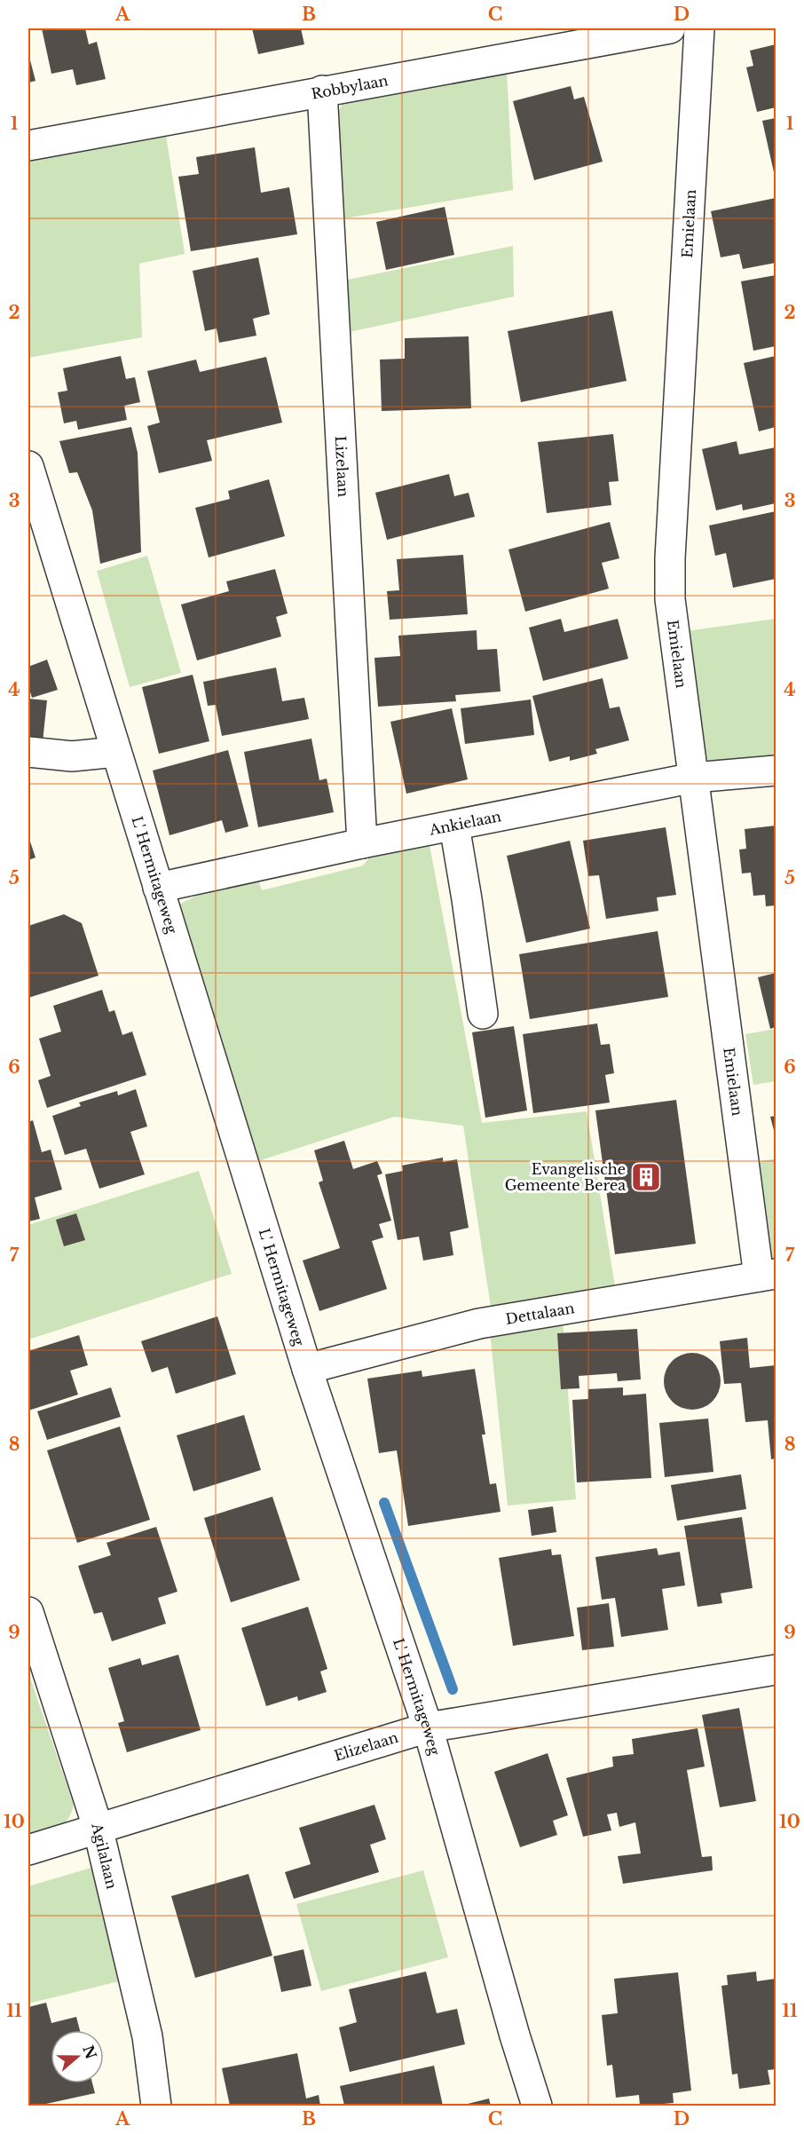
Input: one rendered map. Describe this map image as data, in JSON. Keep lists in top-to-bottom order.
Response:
{
  "streets": {
    "street": [
      "Robbylaan",
      "Emielaan",
      "Lizelaan",
      "Ankielaan",
      "L' Hermitageweg",
      "Dettalaan",
      "Elizelaan",
      "Agilalaan"
    ]
  },
  "crossings": [
    ["Robbylaan", "Lizelaan"],
    ["Emielaan", "Ankielaan"],
    ["Emielaan", "Dettalaan"],
    ["Lizelaan", "Ankielaan"],
    ["Ankielaan", "L' Hermitageweg"],
    ["L' Hermitageweg", "Dettalaan"],
    ["L' Hermitageweg", "Elizelaan"],
    ["Elizelaan", "Agilalaan"]
  ],
  "places": {
    "building": ["Evangelische Gemeente Berea"]
  },
  "north": "right",
  "grid": {
    "columns": [
      "A",
      "B",
      "C",
      "D"
    ],
    "rows": [
      "1",
      "2",
      "3",
      "4",
      "5",
      "6",
      "7",
      "8",
      "9",
      "10",
      "11"
    ]
  }
}
